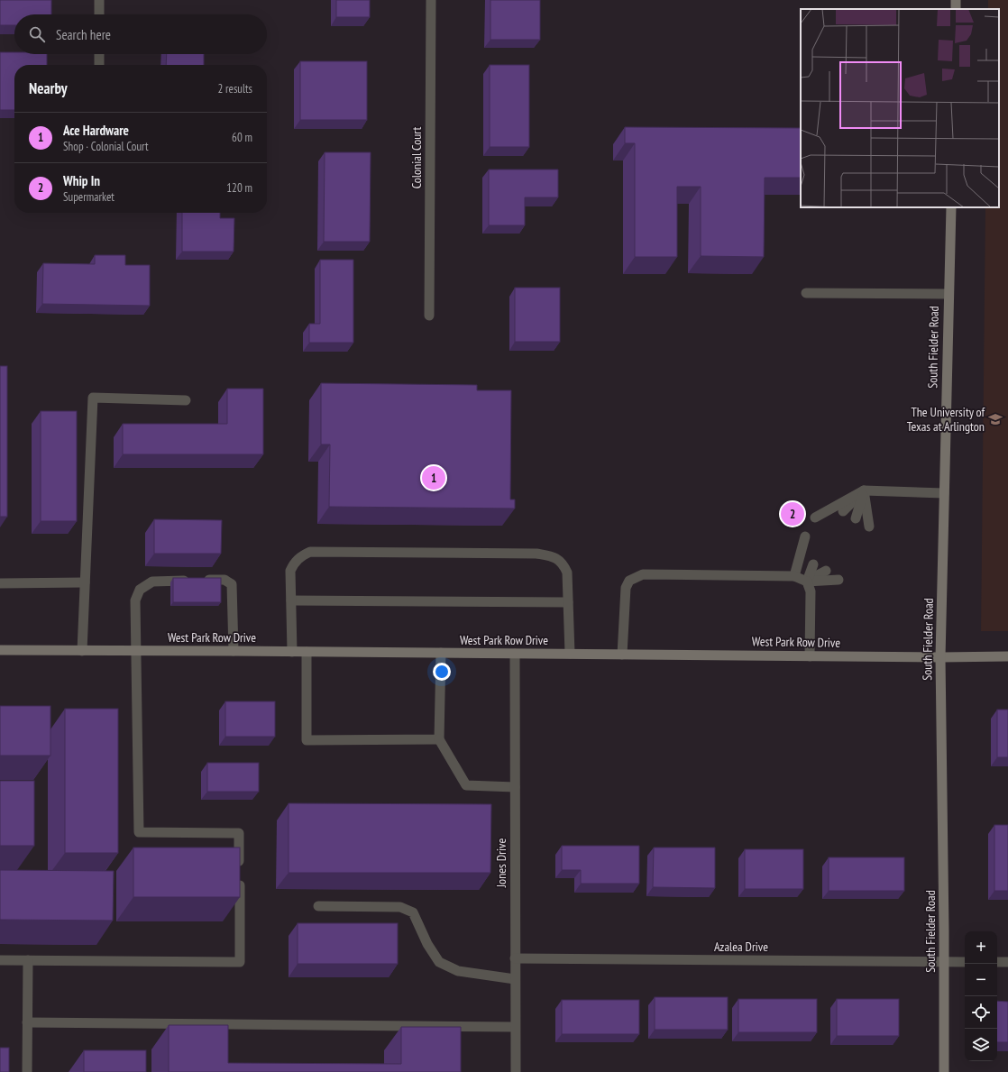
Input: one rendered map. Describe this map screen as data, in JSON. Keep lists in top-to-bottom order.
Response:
{
  "streets": {
    "main road": ["South Fielder Road", "West Park Row Drive"],
    "street": ["Colonial Court", "Jones Drive", "Azalea Drive"]
  },
  "crossings": [
    ["South Fielder Road", "West Park Row Drive"],
    ["South Fielder Road", "Azalea Drive"],
    ["West Park Row Drive", "Jones Drive"],
    ["Jones Drive", "Azalea Drive"]
  ],
  "places": {
    "school or university": ["The University of Texas at Arlington"]
  },
  "page": {
    "search": "Search here",
    "heading": ["Nearby", "2 results"],
    "list": [
      {
        "mark": "1",
        "name": "Ace Hardware",
        "note": "Shop · Colonial Court",
        "value": "60 m"
      },
      {
        "mark": "2",
        "name": "Whip In",
        "note": "Supermarket",
        "value": "120 m"
      }
    ],
    "pins": ["1", "2"],
    "map_buttons": ["+", "−"]
  }
}
